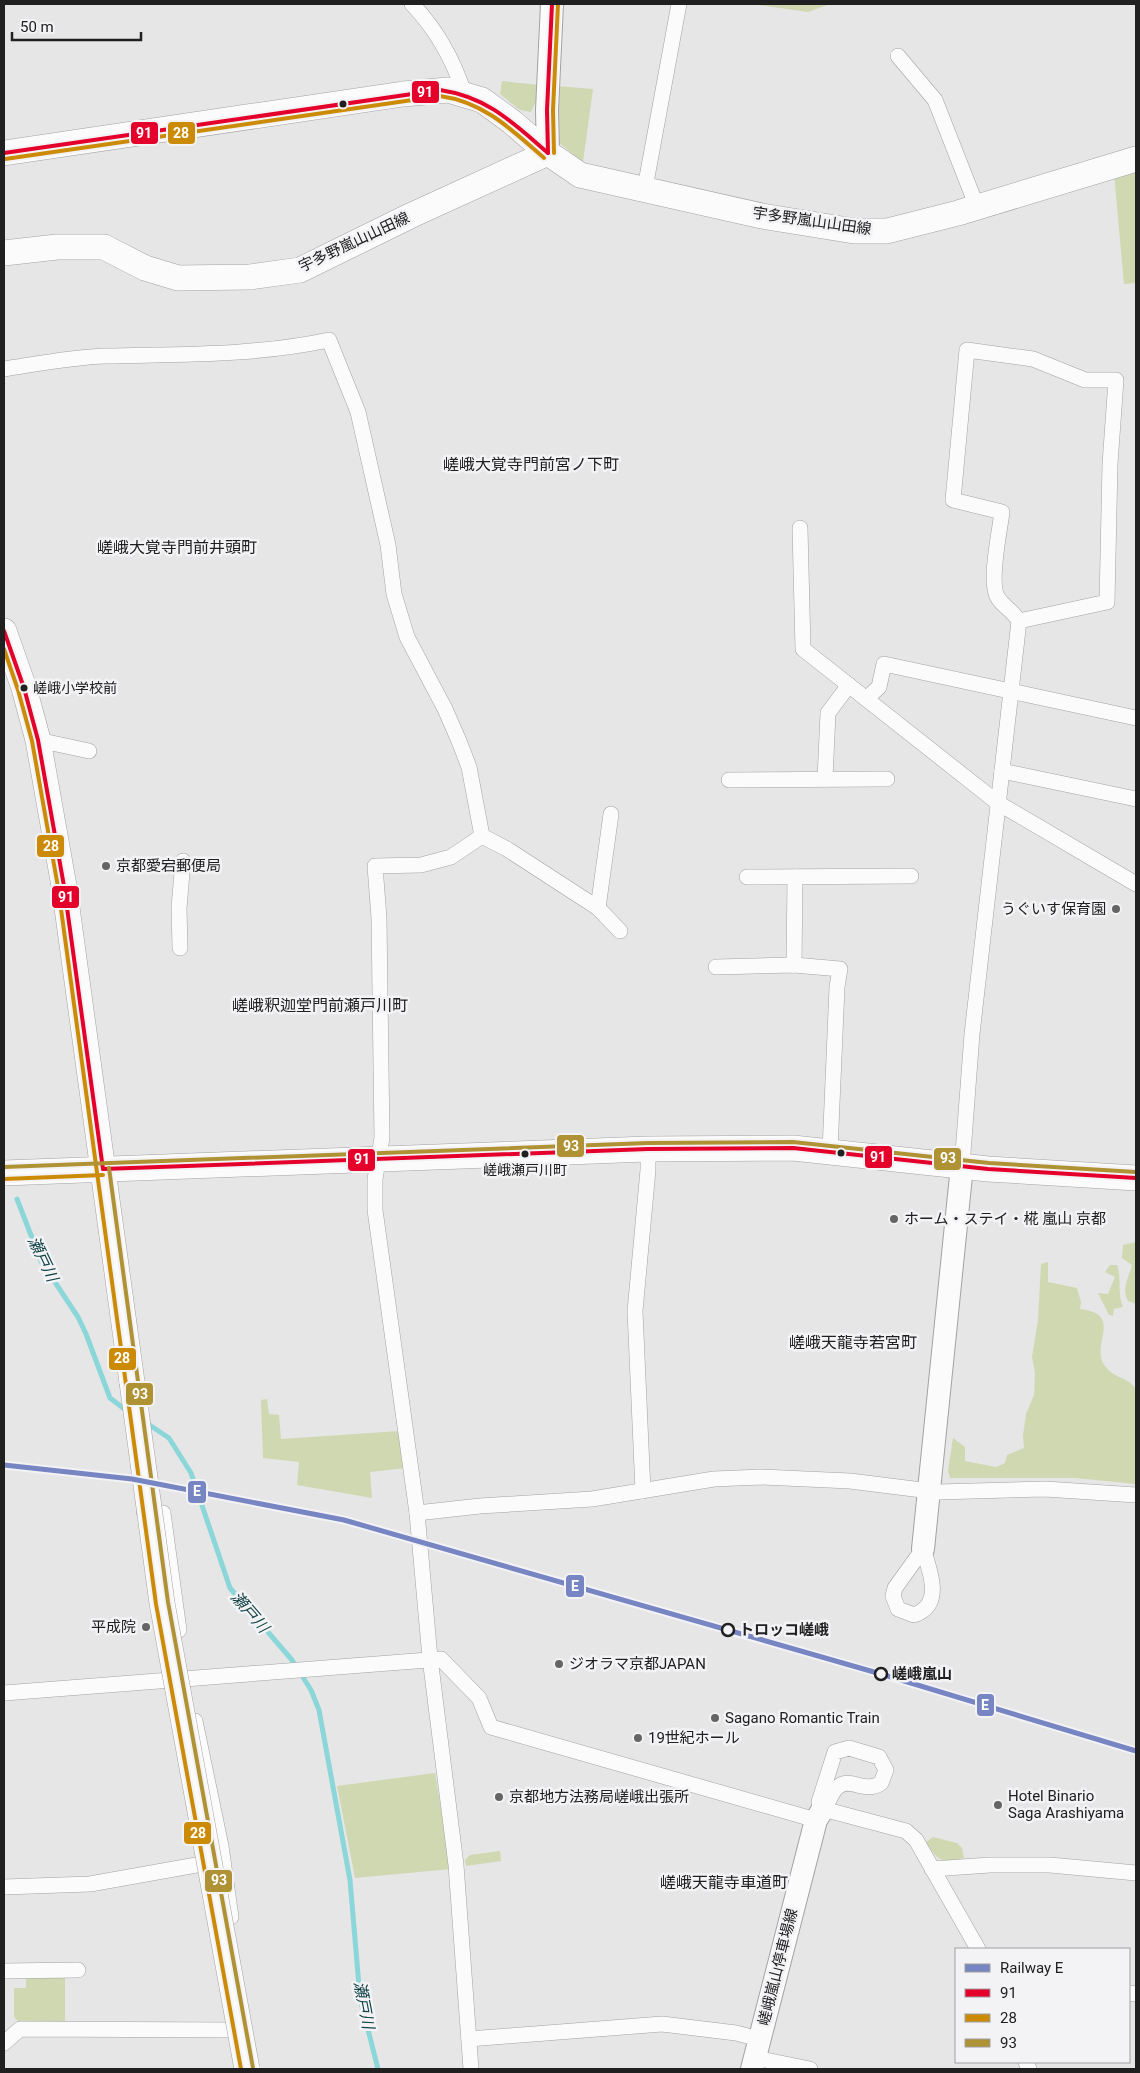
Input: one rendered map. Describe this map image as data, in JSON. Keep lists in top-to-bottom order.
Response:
{
  "streets": {
    "main road": ["宇多野嵐山山田線"],
    "street": ["嵯峨嵐山停車場線"]
  },
  "districts": [
    "嵯峨大覚寺門前宮ノ下町",
    "嵯峨大覚寺門前井頭町",
    "嵯峨釈迦堂門前瀬戸川町",
    "嵯峨天龍寺若宮町",
    "嵯峨天龍寺車道町"
  ],
  "water": ["瀬戸川"],
  "places": [
    "嵯峨小学校前",
    "京都愛宕郵便局",
    "うぐいす保育園",
    "嵯峨瀬戸川町",
    "ホーム・ステイ・椛 嵐山 京都",
    "平成院",
    "トロッコ嵯峨",
    "ジオラマ京都JAPAN",
    "嵯峨嵐山",
    "Sagano Romantic Train",
    "19世紀ホール",
    "京都地方法務局嵯峨出張所",
    "Hotel Binario Saga Arashiyama"
  ],
  "lines": [
    "transit line 91",
    "transit line 28",
    "transit line 93",
    "rail line E"
  ],
  "legend": [
    "Railway E",
    "91",
    "28",
    "93"
  ],
  "scale_bar": "50 m"
}
